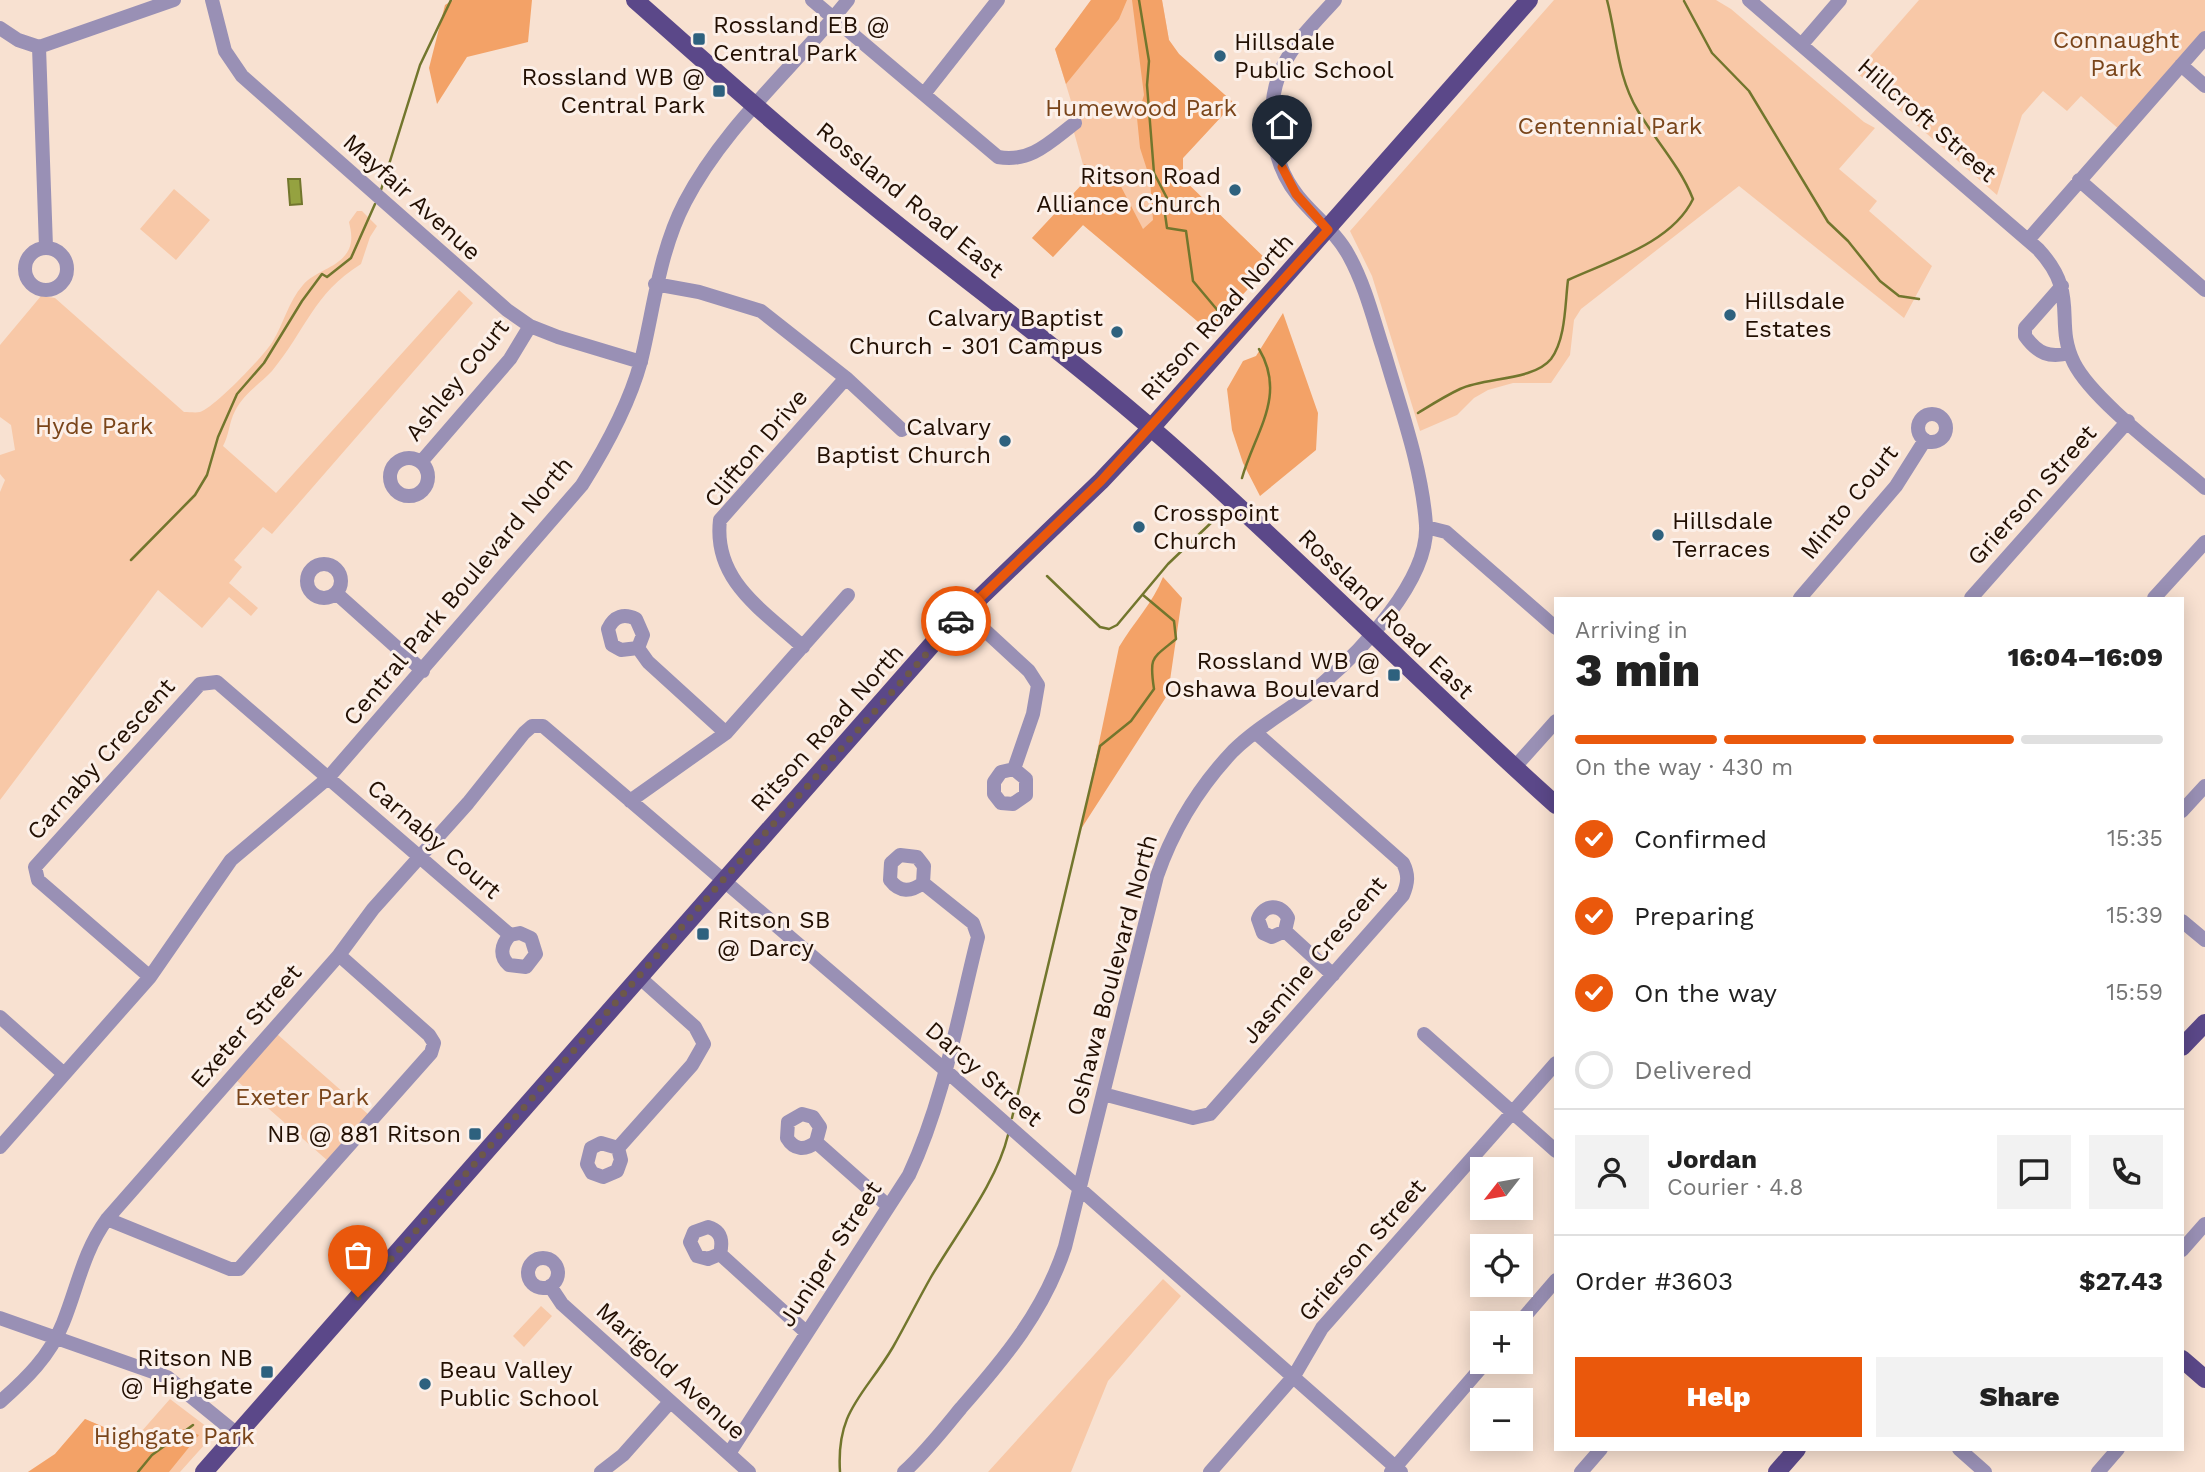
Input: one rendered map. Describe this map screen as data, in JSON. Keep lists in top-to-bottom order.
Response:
{
  "streets": {
    "main road": ["Rossland Road East", "Ritson Road North"],
    "street": [
      "Hillcroft Street",
      "Mayfair Avenue",
      "Ashley Court",
      "Clifton Drive",
      "Grierson Street",
      "Minto Court",
      "Central Park Boulevard North",
      "Carnaby Crescent",
      "Carnaby Court",
      "Jasmine Crescent",
      "Oshawa Boulevard North",
      "Exeter Street",
      "Darcy Street",
      "Juniper Street",
      "Marigold Avenue"
    ]
  },
  "crossings": [
    ["Hillcroft Street", "Grierson Street"],
    ["Mayfair Avenue", "Ashley Court"],
    ["Mayfair Avenue", "Central Park Boulevard North"],
    ["Rossland Road East", "Ritson Road North"],
    ["Rossland Road East", "Central Park Boulevard North"],
    ["Rossland Road East", "Oshawa Boulevard North"],
    ["Ritson Road North", "Oshawa Boulevard North"],
    ["Ritson Road North", "Darcy Street"],
    ["Grierson Street", "Darcy Street"],
    ["Central Park Boulevard North", "Carnaby Crescent"],
    ["Central Park Boulevard North", "Carnaby Court"],
    ["Carnaby Crescent", "Carnaby Court"],
    ["Carnaby Court", "Exeter Street"],
    ["Jasmine Crescent", "Oshawa Boulevard North"],
    ["Oshawa Boulevard North", "Darcy Street"],
    ["Exeter Street", "Darcy Street"],
    ["Darcy Street", "Juniper Street"],
    ["Juniper Street", "Marigold Avenue"]
  ],
  "parks": [
    "Connaught Park",
    "Humewood Park",
    "Centennial Park",
    "Hyde Park",
    "Exeter Park",
    "Highgate Park"
  ],
  "places": {
    "transit": [
      "Rossland EB @ Central Park",
      "Rossland WB @ Central Park",
      "Rossland WB @ Oshawa Boulevard",
      "Ritson SB @ Darcy",
      "NB @ 881 Ritson",
      "Ritson NB @ Highgate"
    ],
    "other": [
      "Hillsdale Public School",
      "Ritson Road Alliance Church",
      "Hillsdale Estates",
      "Calvary Baptist Church - 301 Campus",
      "Calvary Baptist Church",
      "Crosspoint Church",
      "Hillsdale Terraces",
      "Beau Valley Public School"
    ]
  },
  "north": "bottom left",
  "page": {
    "heading": ["3 min", "Arriving in", "16:04–16:09"],
    "panel": [
      "Jordan",
      "Courier · 4.8",
      "Order #3603",
      "$27.43"
    ],
    "bar": "On the way · 430 m",
    "list": [
      ["Confirmed", "15:35"],
      ["Preparing", "15:39"],
      ["On the way", "15:59"],
      "Delivered"
    ],
    "map_buttons": ["+", "−"],
    "buttons": ["Help", "Share"]
  }
}
